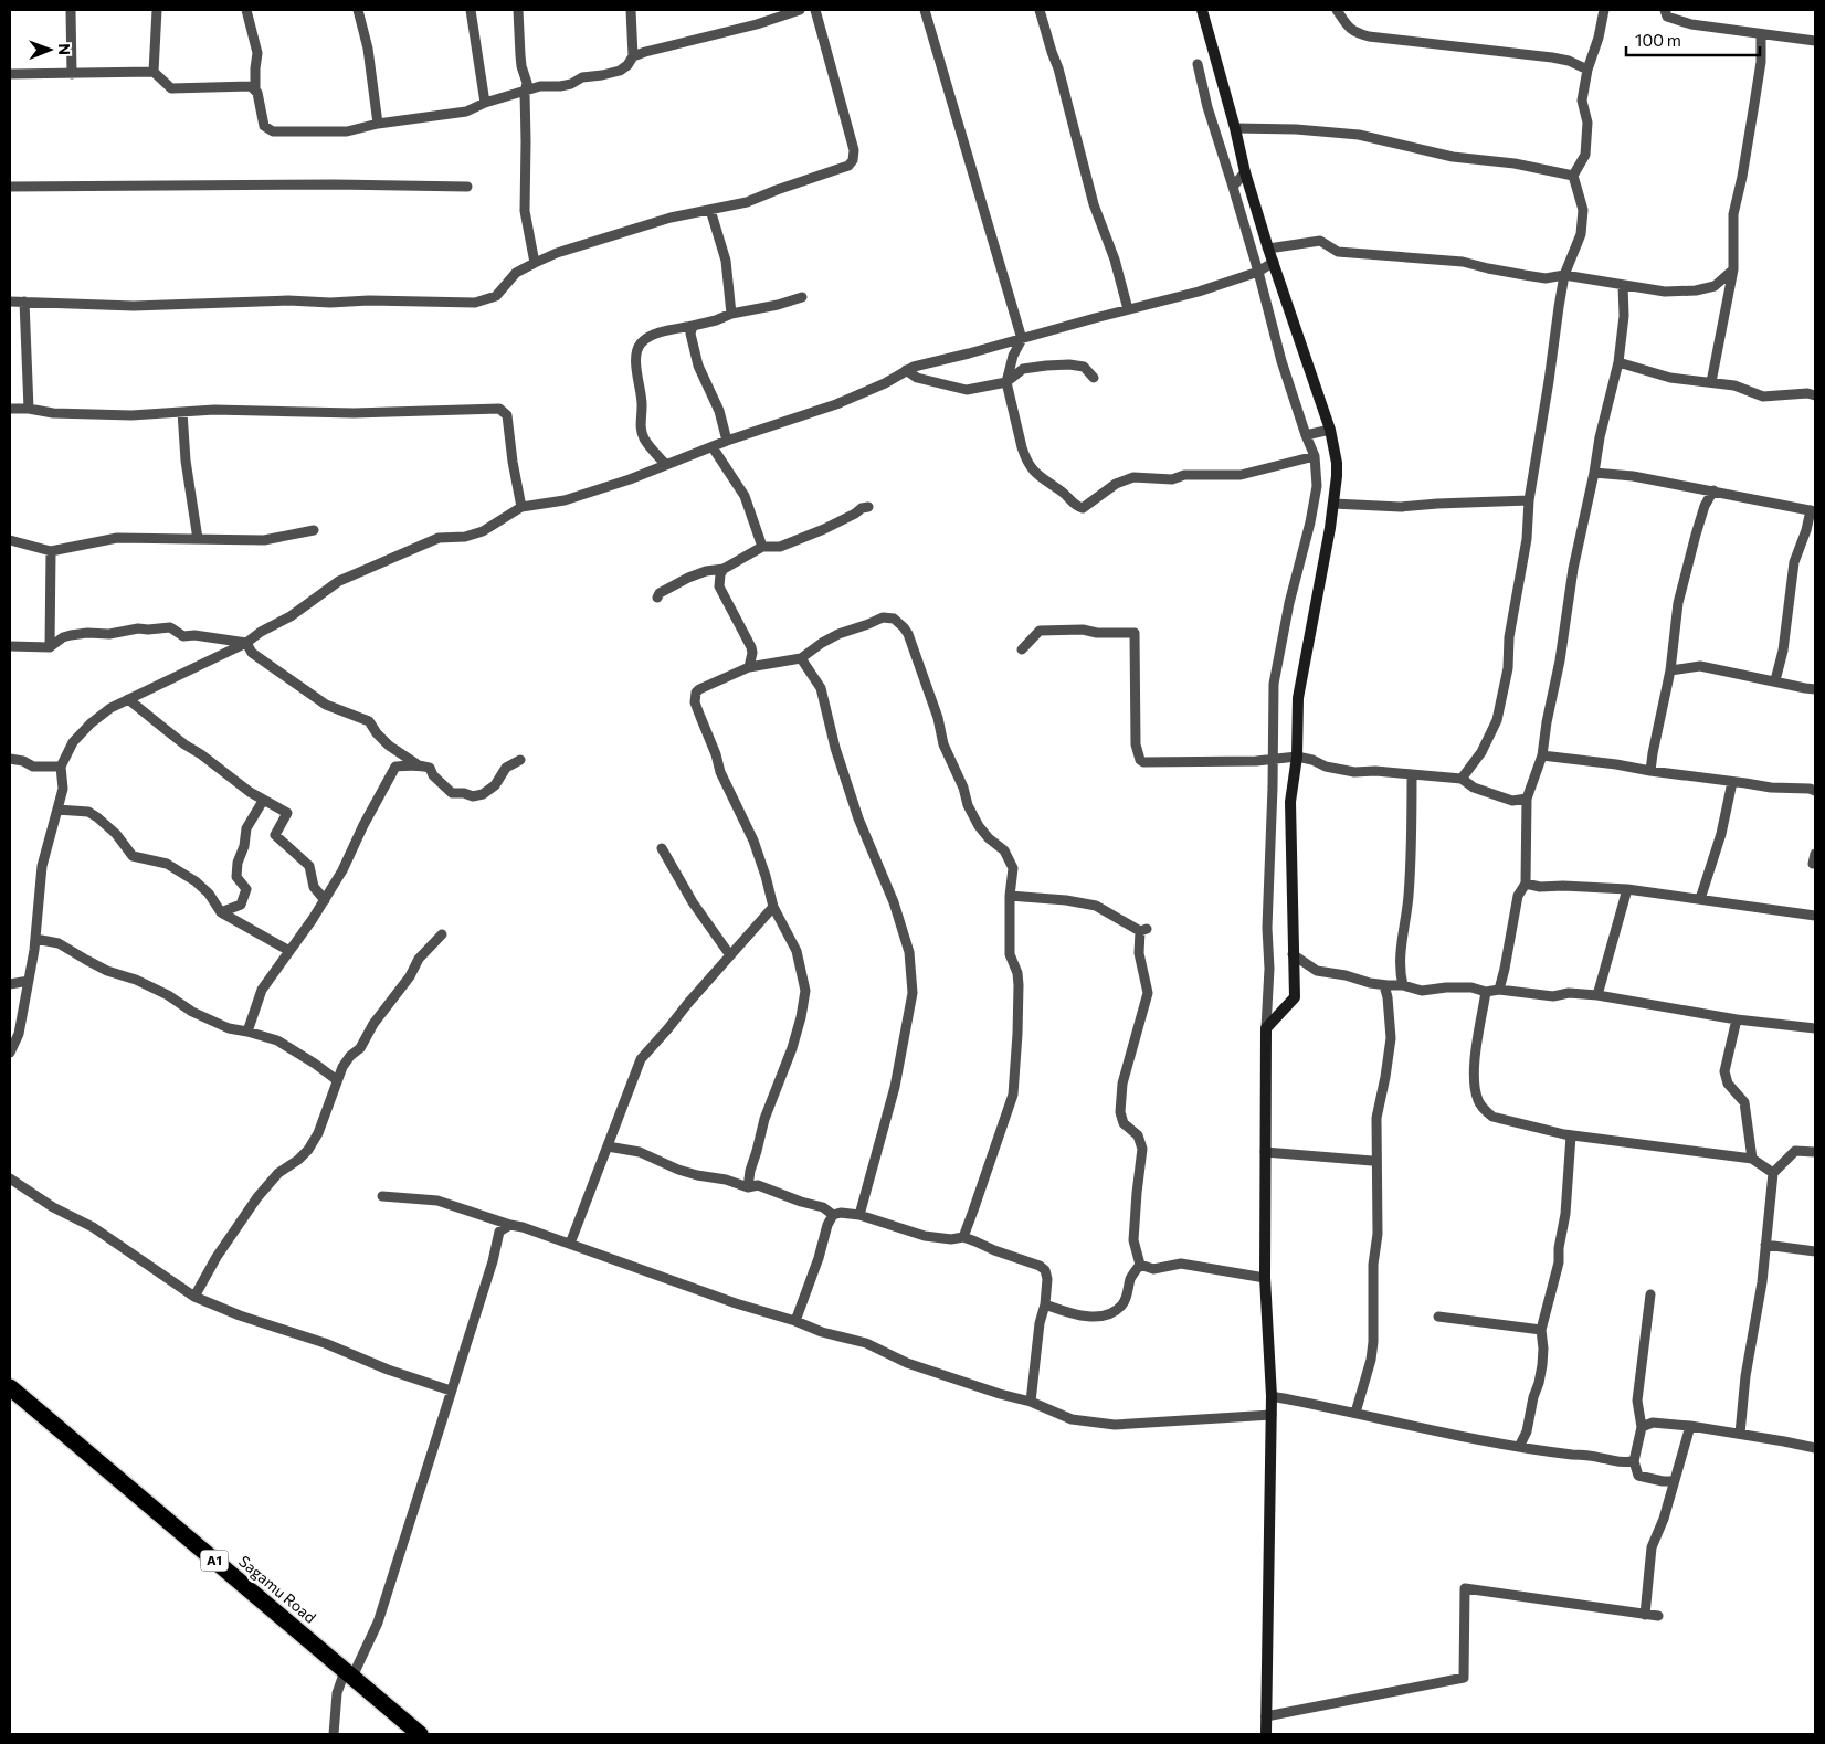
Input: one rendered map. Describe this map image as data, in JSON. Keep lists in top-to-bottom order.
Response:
{
  "streets": {
    "highway": ["A1", "Sagamu Road"]
  },
  "scale_bar": "100 m",
  "north": "right"
}
